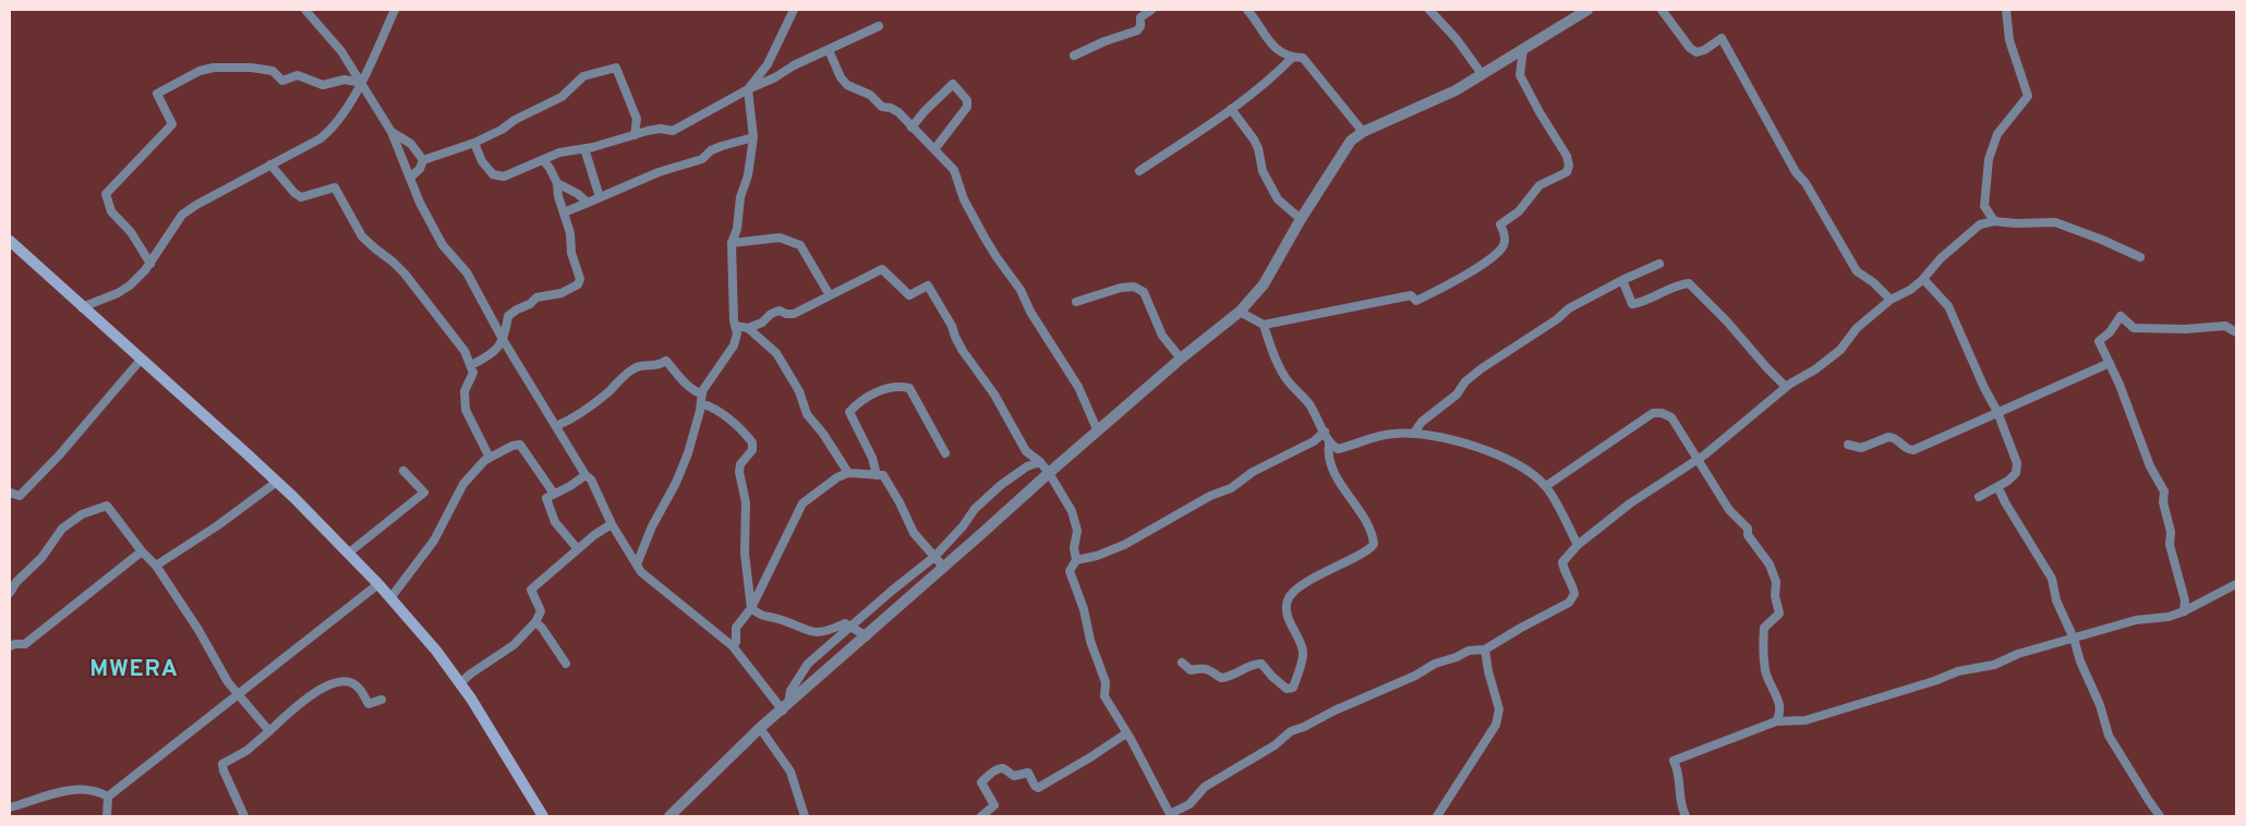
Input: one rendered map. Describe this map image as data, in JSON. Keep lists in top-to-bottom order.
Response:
{
  "districts": ["MWERA"]
}
